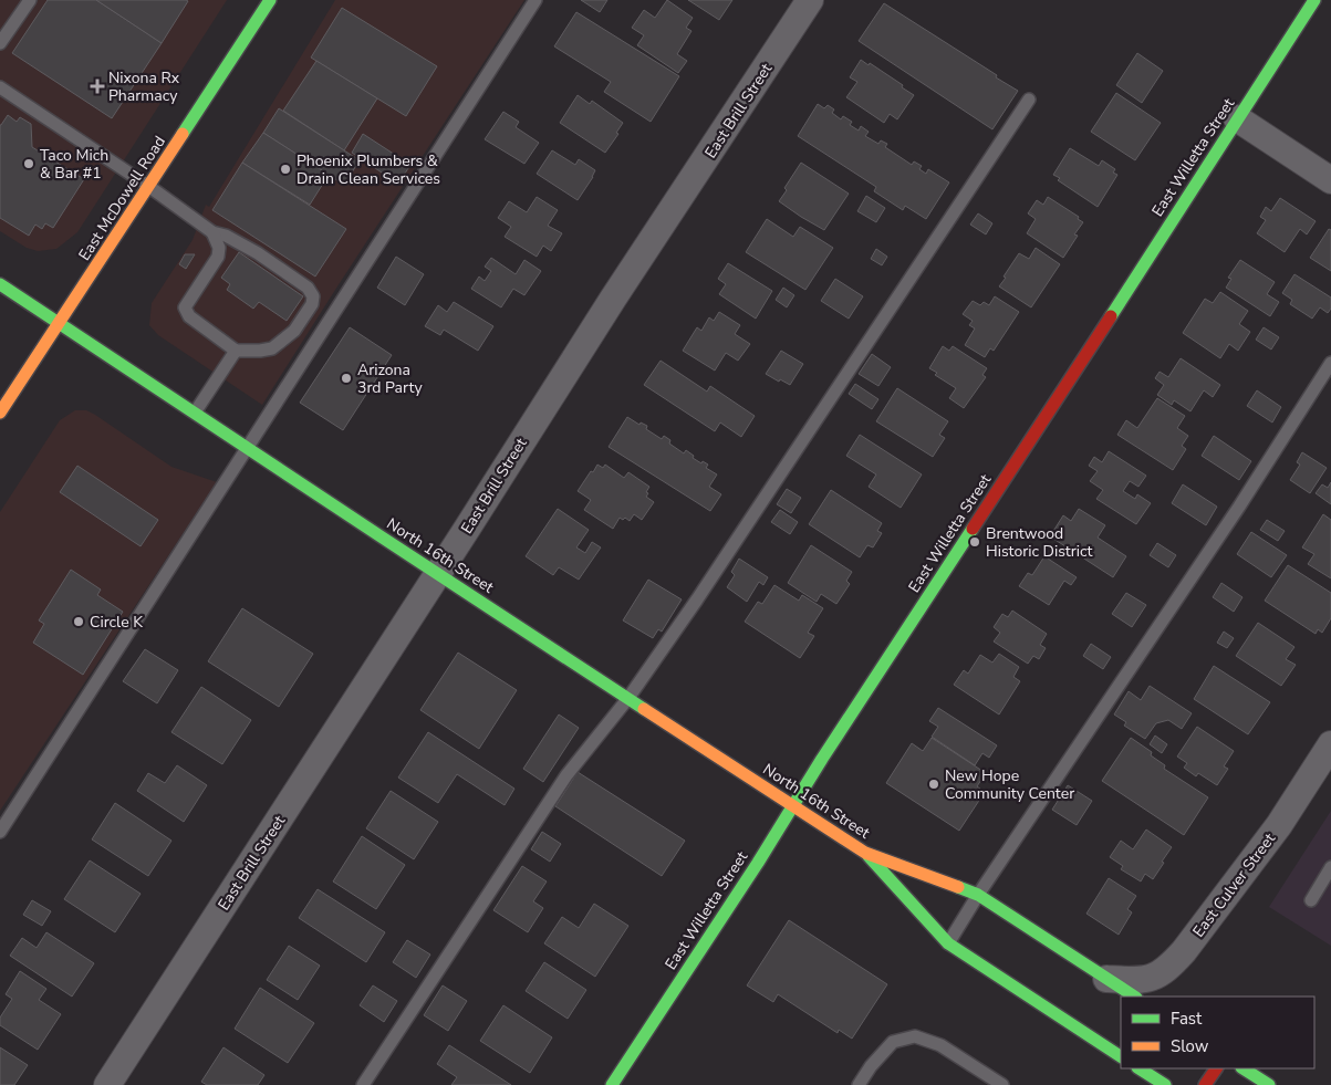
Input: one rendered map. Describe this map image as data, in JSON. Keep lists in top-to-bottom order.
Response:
{
  "streets": {
    "main road": ["East Willetta Street", "East McDowell Road", "North 16th Street"],
    "street": ["East Brill Street", "East Culver Street"]
  },
  "crossings": [
    ["East Brill Street", "North 16th Street"],
    ["East Willetta Street", "North 16th Street"],
    ["East McDowell Road", "North 16th Street"],
    ["North 16th Street", "East Culver Street"]
  ],
  "places": {
    "health": ["Nixona Rx Pharmacy"],
    "other": [
      "Taco Mich & Bar #1",
      "Phoenix Plumbers & Drain Clean Services",
      "Arizona 3rd Party",
      "Brentwood Historic District",
      "Circle K",
      "New Hope Community Center"
    ]
  },
  "legend": ["Fast", "Slow"]
}
